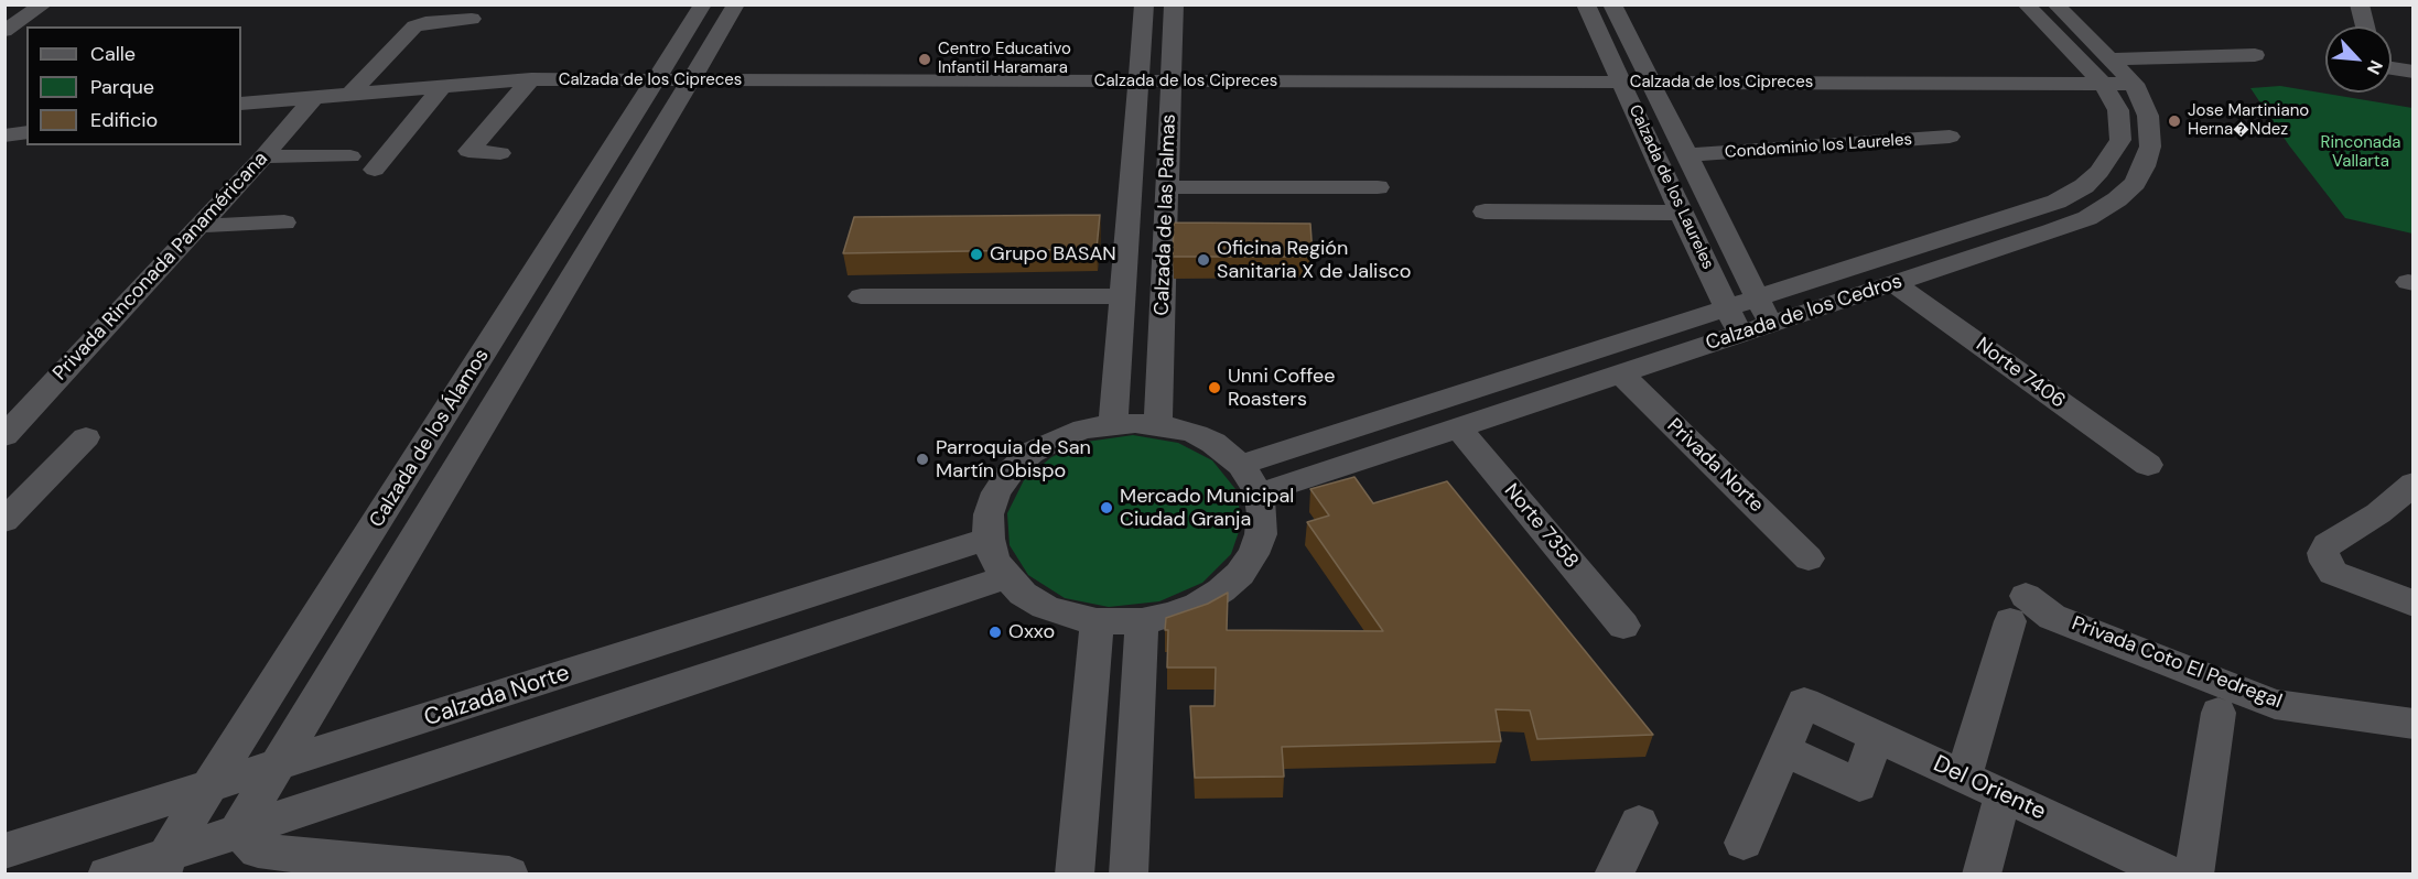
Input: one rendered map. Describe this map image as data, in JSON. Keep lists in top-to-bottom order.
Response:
{
  "streets": {
    "street": [
      "Calzada de los Cipreces",
      "Condominio los Laureles",
      "Calzada de los Laureles",
      "Calzada de las Palmas",
      "Privada Rinconada Panaméricana",
      "Calzada de los Cedros",
      "Norte 7406",
      "Calzada de los Álamos",
      "Privada Norte",
      "Norte 7358",
      "Privada Coto El Pedregal",
      "Calzada Norte",
      "Del Oriente"
    ]
  },
  "crossings": [
    ["Calzada de los Cipreces", "Calzada de los Laureles"],
    ["Calzada de los Cipreces", "Calzada de las Palmas"],
    ["Calzada de los Cipreces", "Privada Rinconada Panaméricana"],
    ["Calzada de los Cipreces", "Calzada de los Cedros"],
    ["Calzada de los Cipreces", "Calzada de los Álamos"],
    ["Condominio los Laureles", "Calzada de los Laureles"],
    ["Calzada de los Laureles", "Calzada de los Cedros"],
    ["Calzada de los Cedros", "Norte 7406"],
    ["Calzada de los Cedros", "Privada Norte"],
    ["Calzada de los Cedros", "Norte 7358"],
    ["Calzada de los Álamos", "Calzada Norte"],
    ["Privada Coto El Pedregal", "Del Oriente"]
  ],
  "parks": ["Rinconada Vallarta"],
  "places": [
    "Centro Educativo Infantil Haramara",
    "Jose Martiniano Herna�Ndez",
    "Grupo BASAN",
    "Oficina Región Sanitaria X de Jalisco",
    "Unni Coffee Roasters",
    "Parroquia de San Martín Obispo",
    "Mercado Municipal Ciudad Granja",
    "Oxxo"
  ],
  "legend": ["Calle", "Parque", "Edificio"],
  "north": "bottom right"
}
